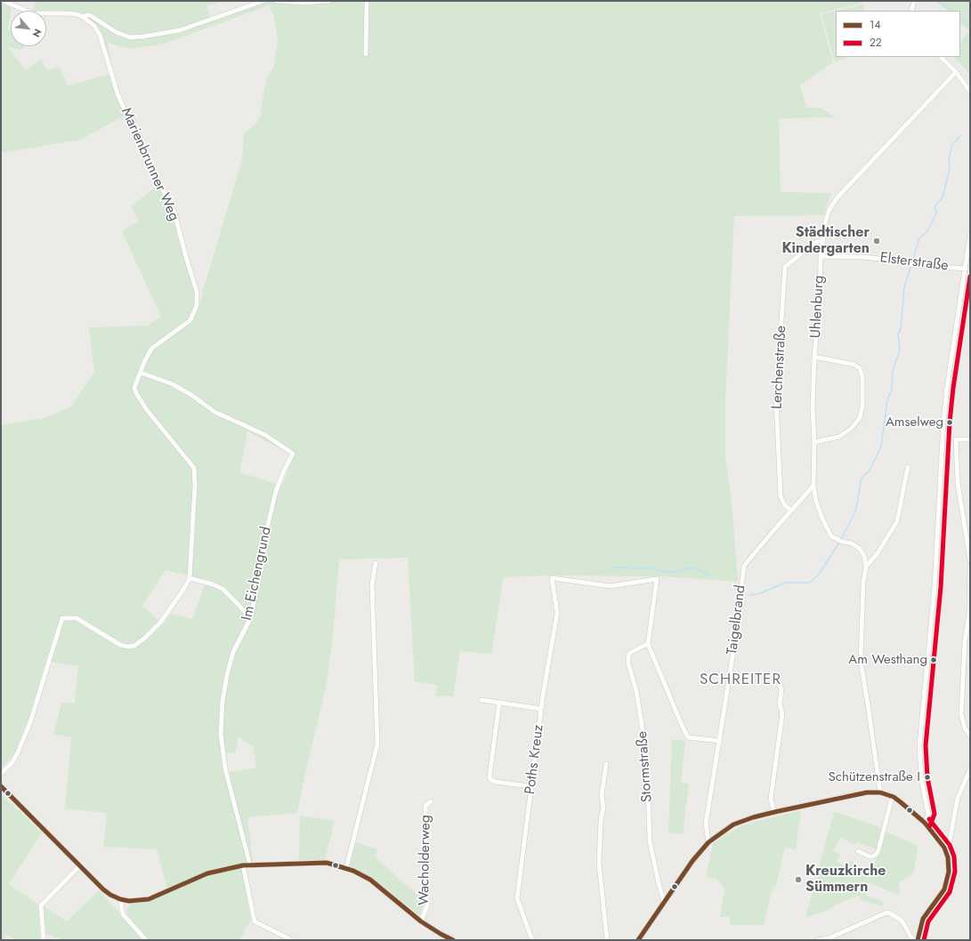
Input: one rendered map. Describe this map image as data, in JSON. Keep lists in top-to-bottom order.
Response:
{
  "streets": {
    "street": [
      "Marienbrunner Weg",
      "Elsterstraße",
      "Uhlenburg",
      "Lerchenstraße",
      "Im Eichengrund",
      "Taigelbrand",
      "Poths Kreuz",
      "Stormstraße",
      "Wacholderweg"
    ]
  },
  "crossings": [
    ["Marienbrunner Weg", "Im Eichengrund"],
    ["Elsterstraße", "Uhlenburg"],
    ["Uhlenburg", "Lerchenstraße"],
    ["Uhlenburg", "Taigelbrand"],
    ["Lerchenstraße", "Taigelbrand"],
    ["Poths Kreuz", "Stormstraße"]
  ],
  "districts": ["SCHREITER"],
  "places": [
    "Städtischer Kindergarten",
    "Amselweg",
    "Am Westhang",
    "Schützenstraße I",
    "Kreuzkirche Sümmern"
  ],
  "lines": ["transit line 22", "transit line 14"],
  "legend": ["14", "22"],
  "north": "bottom right"
}
